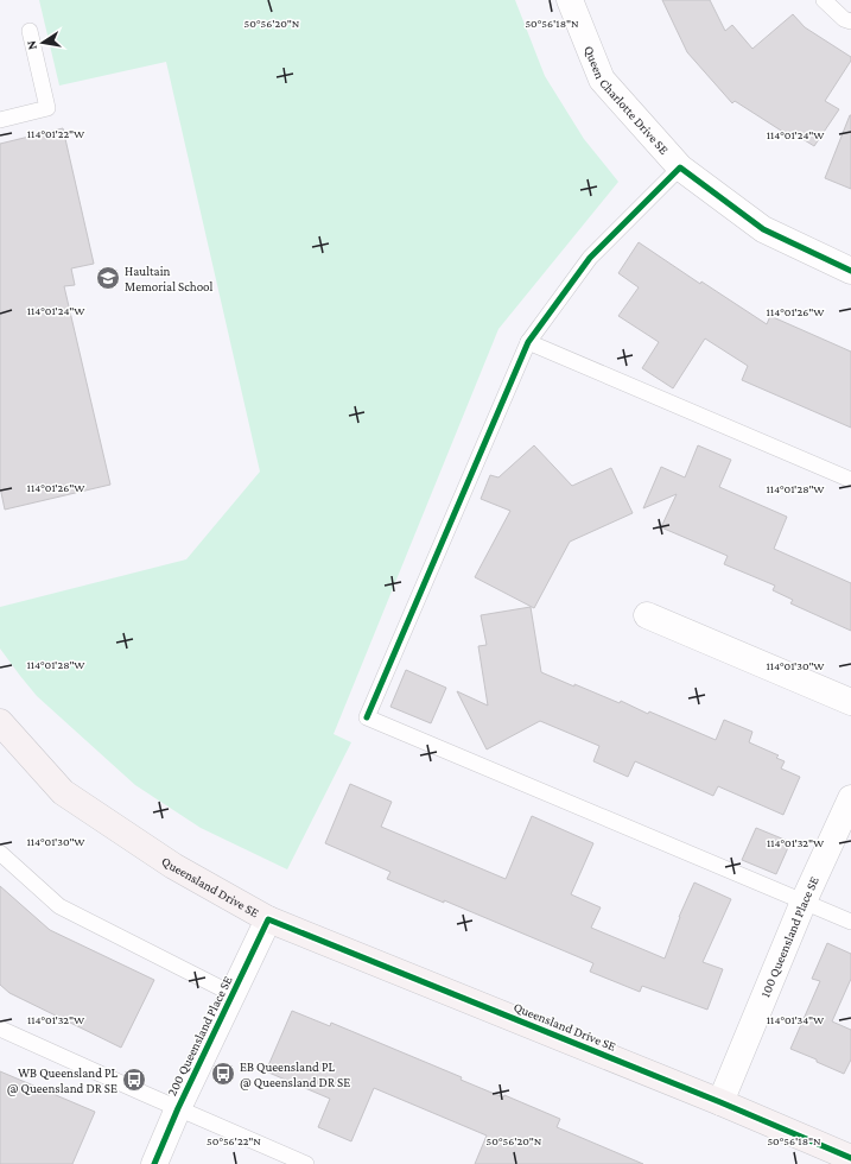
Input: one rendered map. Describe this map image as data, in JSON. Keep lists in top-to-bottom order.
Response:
{
  "streets": {
    "street": [
      "Queen Charlotte Drive SE",
      "Queensland Drive SE",
      "100 Queensland Place SE",
      "200 Queensland Place SE"
    ]
  },
  "crossings": [
    ["Queensland Drive SE", "100 Queensland Place SE"],
    ["Queensland Drive SE", "200 Queensland Place SE"]
  ],
  "places": {
    "school or university": ["Haultain Memorial School"],
    "bus stop": ["EB Queensland PL @ Queensland DR SE", "WB Queensland PL @ Queensland DR SE"]
  },
  "north": "left",
  "coordinates": [
    "50°56'20\"N",
    "50°56'18\"N",
    "114°01'22\"W",
    "114°01'24\"W",
    "114°01'26\"W",
    "114°01'28\"W",
    "114°01'30\"W",
    "114°01'32\"W",
    "114°01'34\"W",
    "50°56'22\"N"
  ]
}
